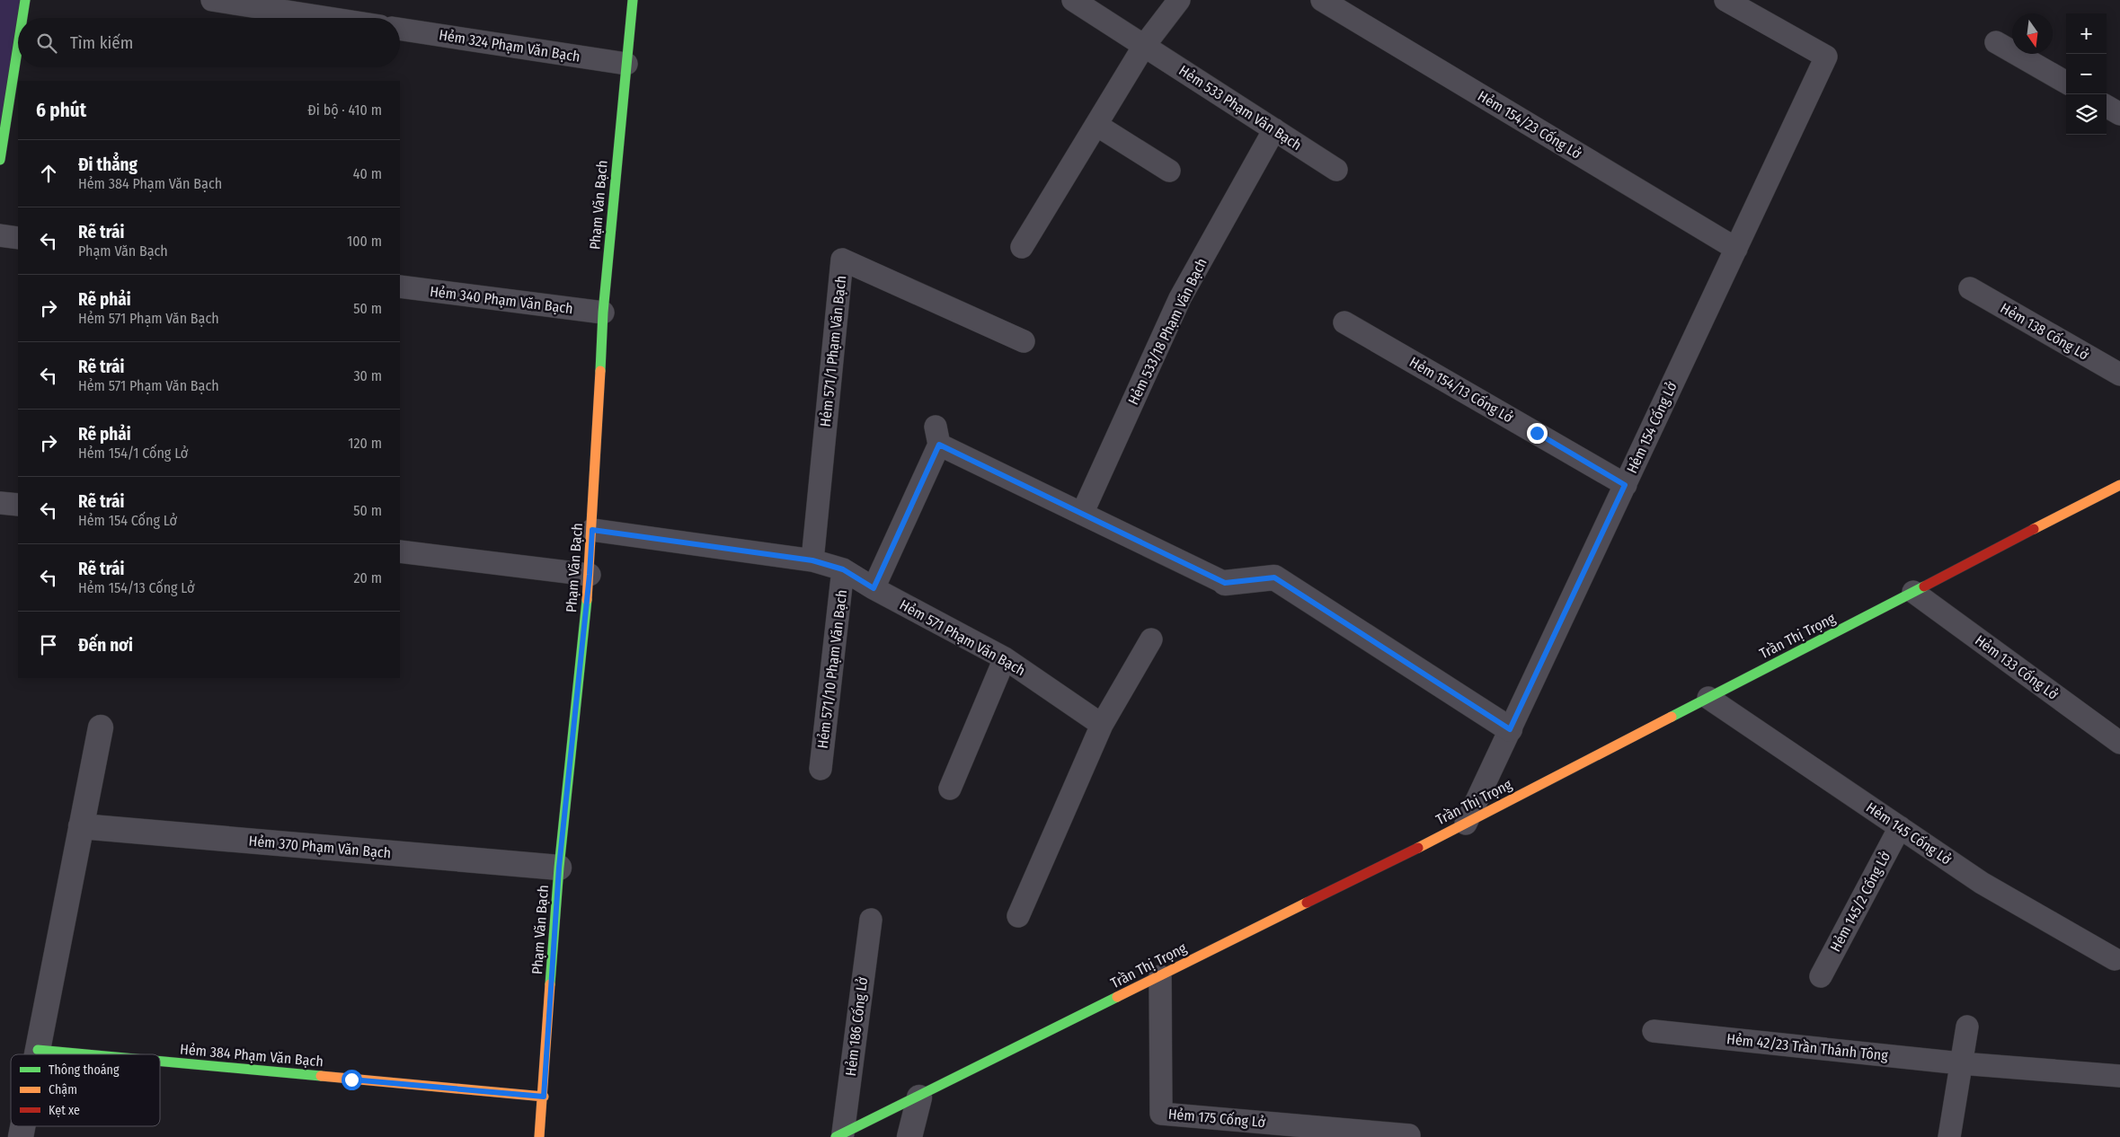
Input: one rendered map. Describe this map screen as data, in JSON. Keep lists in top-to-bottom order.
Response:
{
  "streets": {
    "street": [
      "Phạm Văn Bạch",
      "Trần Thị Trọng",
      "Hẻm 370 Phạm Văn Bạch",
      "Hẻm 384 Phạm Văn Bạch"
    ],
    "lane": [
      "Hẻm 324 Phạm Văn Bạch",
      "Hẻm 533 Phạm Văn Bạch",
      "Hẻm 154/23 Cống Lở",
      "Hẻm 340 Phạm Văn Bạch",
      "Hẻm 533/18 Phạm Văn Bạch",
      "Hẻm 138 Cống Lở",
      "Hẻm 571/1 Phạm Văn Bạch",
      "Hẻm 154/13 Cống Lở",
      "Hẻm 154 Cống Lở",
      "Hẻm 571 Phạm Văn Bạch",
      "Hẻm 133 Cống Lở",
      "Hẻm 571/10 Phạm Văn Bạch",
      "Hẻm 145 Cống Lở",
      "Hẻm 145/2 Cống Lở",
      "Hẻm 186 Cống Lở",
      "Hẻm 42/23 Trần Thánh Tông",
      "Hẻm 175 Cống Lở"
    ]
  },
  "crossings": [
    ["Hẻm 324 Phạm Văn Bạch", "Phạm Văn Bạch"],
    ["Hẻm 533 Phạm Văn Bạch", "Hẻm 533/18 Phạm Văn Bạch"],
    ["Hẻm 154/23 Cống Lở", "Hẻm 154 Cống Lở"],
    ["Phạm Văn Bạch", "Hẻm 340 Phạm Văn Bạch"],
    ["Phạm Văn Bạch", "Hẻm 571 Phạm Văn Bạch"],
    ["Phạm Văn Bạch", "Hẻm 370 Phạm Văn Bạch"],
    ["Phạm Văn Bạch", "Hẻm 384 Phạm Văn Bạch"],
    ["Hẻm 571/1 Phạm Văn Bạch", "Hẻm 571 Phạm Văn Bạch"],
    ["Hẻm 154/13 Cống Lở", "Hẻm 154 Cống Lở"],
    ["Hẻm 154 Cống Lở", "Trần Thị Trọng"],
    ["Trần Thị Trọng", "Hẻm 133 Cống Lở"],
    ["Trần Thị Trọng", "Hẻm 145 Cống Lở"],
    ["Trần Thị Trọng", "Hẻm 186 Cống Lở"],
    ["Trần Thị Trọng", "Hẻm 175 Cống Lở"],
    ["Hẻm 571 Phạm Văn Bạch", "Hẻm 571/10 Phạm Văn Bạch"],
    ["Hẻm 145 Cống Lở", "Hẻm 145/2 Cống Lở"]
  ],
  "legend": ["Thông thoáng", "Chậm", "Kẹt xe"],
  "north": "bottom",
  "page": {
    "map_buttons": ["+", "−"],
    "search": "Tìm kiếm",
    "heading": ["6 phút", "Đi bộ · 410 m"],
    "list": [
      ["Đi thẳng", "Hẻm 384 Phạm Văn Bạch", "40 m"],
      ["Rẽ trái", "Phạm Văn Bạch", "100 m"],
      ["Rẽ phải", "Hẻm 571 Phạm Văn Bạch", "50 m"],
      ["Rẽ trái", "Hẻm 571 Phạm Văn Bạch", "30 m"],
      ["Rẽ phải", "Hẻm 154/1 Cống Lở", "120 m"],
      ["Rẽ trái", "Hẻm 154 Cống Lở", "50 m"],
      ["Rẽ trái", "Hẻm 154/13 Cống Lở", "20 m"],
      "Đến nơi"
    ]
  }
}
